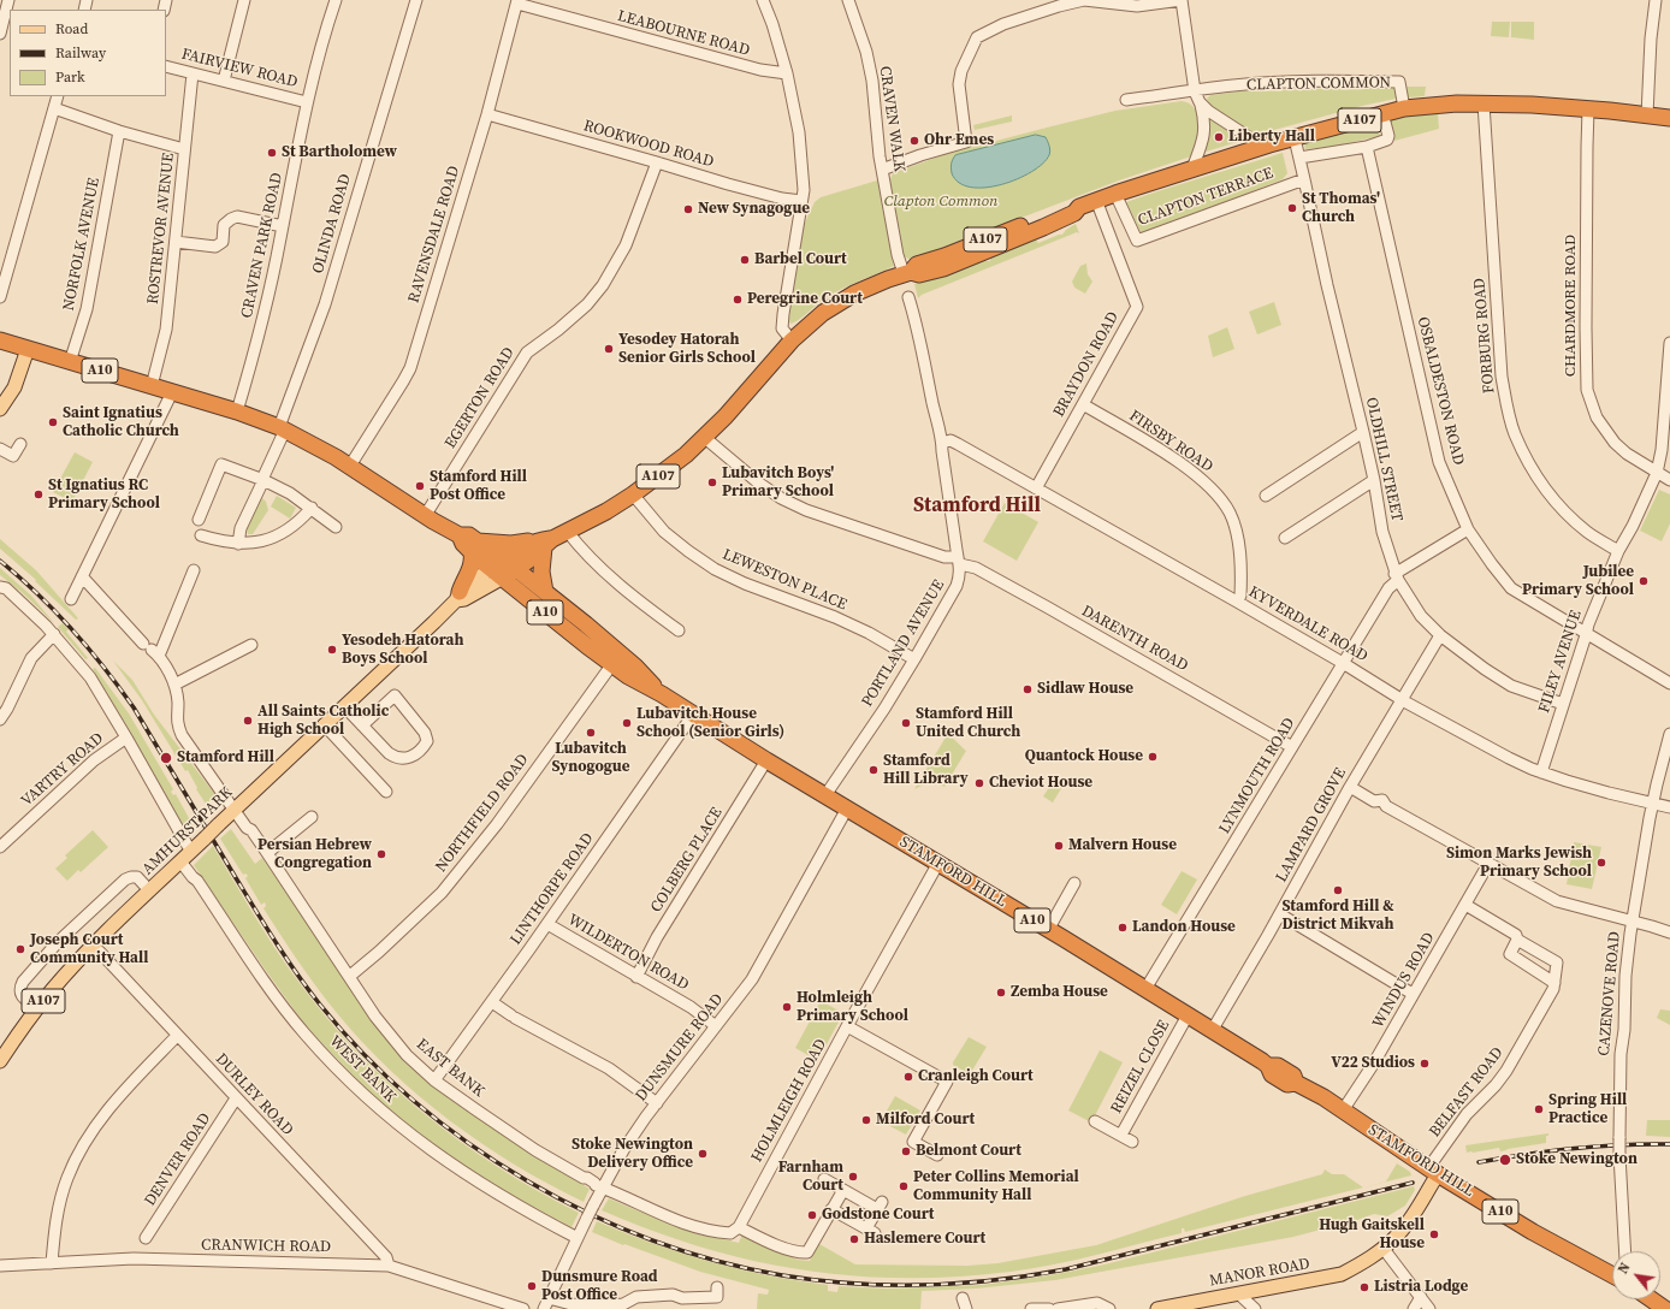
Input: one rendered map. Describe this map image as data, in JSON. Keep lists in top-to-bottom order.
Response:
{
  "streets": {
    "highway": [
      "CLAPTON COMMON",
      "A107",
      "A10",
      "STAMFORD HILL"
    ],
    "main road": ["AMHURST PARK", "MANOR ROAD"],
    "street": [
      "LEABOURNE ROAD",
      "FAIRVIEW ROAD",
      "CRAVEN WALK",
      "ROOKWOOD ROAD",
      "CLAPTON TERRACE",
      "OLINDA ROAD",
      "ROSTREVOR AVENUE",
      "RAVENSDALE ROAD",
      "NORFOLK AVENUE",
      "CRAVEN PARK ROAD",
      "CHARDMORE ROAD",
      "FORBURG ROAD",
      "BRAYDON ROAD",
      "OSBALDESTON ROAD",
      "EGERTON ROAD",
      "FIRSBY ROAD",
      "OLDHILL STREET",
      "LEWESTON PLACE",
      "KYVERDALE ROAD",
      "DARENTH ROAD",
      "PORTLAND AVENUE",
      "FILEY AVENUE",
      "VARTRY ROAD",
      "LYNMOUTH ROAD",
      "NORTHFIELD ROAD",
      "LAMPARD GROVE",
      "COLBERG PLACE",
      "LINTHORPE ROAD",
      "WILDERTON ROAD",
      "WINDUS ROAD",
      "CAZENOVE ROAD",
      "DUNSMURE ROAD",
      "REIZEL CLOSE",
      "EAST BANK",
      "WEST BANK",
      "BELFAST ROAD",
      "DURLEY ROAD",
      "HOLMLEIGH ROAD",
      "DENVER ROAD",
      "CRANWICH ROAD"
    ]
  },
  "crossings": [
    ["LEABOURNE ROAD", "RAVENSDALE ROAD"],
    ["FAIRVIEW ROAD", "ROSTREVOR AVENUE"],
    ["FAIRVIEW ROAD", "CRAVEN PARK ROAD"],
    ["CLAPTON COMMON", "CRAVEN WALK"],
    ["CLAPTON COMMON", "A107"],
    ["CLAPTON COMMON", "CLAPTON TERRACE"],
    ["CLAPTON COMMON", "CHARDMORE ROAD"],
    ["CLAPTON COMMON", "FORBURG ROAD"],
    ["CLAPTON COMMON", "BRAYDON ROAD"],
    ["CLAPTON COMMON", "OSBALDESTON ROAD"],
    ["CLAPTON COMMON", "OLDHILL STREET"],
    ["CLAPTON COMMON", "LEWESTON PLACE"],
    ["CLAPTON COMMON", "DARENTH ROAD"],
    ["CLAPTON COMMON", "AMHURST PARK"],
    ["CLAPTON COMMON", "STAMFORD HILL"],
    ["A107", "CHARDMORE ROAD"],
    ["A107", "AMHURST PARK"],
    ["A107", "STAMFORD HILL"],
    ["ROOKWOOD ROAD", "RAVENSDALE ROAD"],
    ["ROOKWOOD ROAD", "EGERTON ROAD"],
    ["CLAPTON TERRACE", "OLDHILL STREET"],
    ["OLINDA ROAD", "STAMFORD HILL"],
    ["ROSTREVOR AVENUE", "A10"],
    ["RAVENSDALE ROAD", "STAMFORD HILL"],
    ["NORFOLK AVENUE", "A10"],
    ["CRAVEN PARK ROAD", "A10"],
    ["CRAVEN PARK ROAD", "STAMFORD HILL"],
    ["CHARDMORE ROAD", "FILEY AVENUE"],
    ["FORBURG ROAD", "FILEY AVENUE"],
    ["BRAYDON ROAD", "FIRSBY ROAD"],
    ["BRAYDON ROAD", "KYVERDALE ROAD"],
    ["A10", "STAMFORD HILL"],
    ["OSBALDESTON ROAD", "FILEY AVENUE"],
    ["OSBALDESTON ROAD", "LYNMOUTH ROAD"],
    ["EGERTON ROAD", "STAMFORD HILL"],
    ["FIRSBY ROAD", "KYVERDALE ROAD"],
    ["OLDHILL STREET", "FILEY AVENUE"],
    ["OLDHILL STREET", "LYNMOUTH ROAD"],
    ["OLDHILL STREET", "LAMPARD GROVE"],
    ["LEWESTON PLACE", "PORTLAND AVENUE"],
    ["KYVERDALE ROAD", "PORTLAND AVENUE"],
    ["KYVERDALE ROAD", "FILEY AVENUE"],
    ["KYVERDALE ROAD", "LYNMOUTH ROAD"],
    ["KYVERDALE ROAD", "LAMPARD GROVE"],
    ["KYVERDALE ROAD", "CAZENOVE ROAD"],
    ["DARENTH ROAD", "PORTLAND AVENUE"],
    ["DARENTH ROAD", "LYNMOUTH ROAD"],
    ["PORTLAND AVENUE", "STAMFORD HILL"],
    ["LYNMOUTH ROAD", "STAMFORD HILL"],
    ["NORTHFIELD ROAD", "STAMFORD HILL"],
    ["NORTHFIELD ROAD", "EAST BANK"],
    ["LAMPARD GROVE", "STAMFORD HILL"],
    ["AMHURST PARK", "STAMFORD HILL"],
    ["AMHURST PARK", "EAST BANK"],
    ["AMHURST PARK", "WEST BANK"],
    ["AMHURST PARK", "DURLEY ROAD"],
    ["COLBERG PLACE", "STAMFORD HILL"],
    ["COLBERG PLACE", "WILDERTON ROAD"],
    ["STAMFORD HILL", "LINTHORPE ROAD"],
    ["STAMFORD HILL", "WINDUS ROAD"],
    ["STAMFORD HILL", "DUNSMURE ROAD"],
    ["STAMFORD HILL", "REIZEL CLOSE"],
    ["STAMFORD HILL", "BELFAST ROAD"],
    ["STAMFORD HILL", "HOLMLEIGH ROAD"],
    ["STAMFORD HILL", "MANOR ROAD"],
    ["LINTHORPE ROAD", "WILDERTON ROAD"],
    ["LINTHORPE ROAD", "EAST BANK"],
    ["WILDERTON ROAD", "DUNSMURE ROAD"],
    ["WINDUS ROAD", "BELFAST ROAD"],
    ["DUNSMURE ROAD", "EAST BANK"],
    ["DUNSMURE ROAD", "WEST BANK"],
    ["EAST BANK", "HOLMLEIGH ROAD"],
    ["BELFAST ROAD", "MANOR ROAD"],
    ["DURLEY ROAD", "DENVER ROAD"],
    ["DURLEY ROAD", "CRANWICH ROAD"]
  ],
  "districts": ["Stamford Hill"],
  "parks": ["Clapton Common"],
  "places": [
    "Liberty Hall",
    "Ohr Emes",
    "St Bartholomew",
    "St Thomas' Church",
    "New Synagogue",
    "Barbel Court",
    "Peregrine Court",
    "Yesodey Hatorah Senior Girls School",
    "Saint Ignatius Catholic Church",
    "Lubavitch Boys' Primary School",
    "Stamford Hill Post Office",
    "St Ignatius RC Primary School",
    "Jubilee Primary School",
    "Yesodeh Hatorah Boys School",
    "Sidlaw House",
    "All Saints Catholic High School",
    "Lubavitch House School (Senior Girls)",
    "Stamford Hill United Church",
    "Lubavitch Synogogue",
    "Quantock House",
    "Stamford Hill",
    "Stamford Hill Library",
    "Cheviot House",
    "Malvern House",
    "Persian Hebrew Congregation",
    "Simon Marks Jewish Primary School",
    "Stamford Hill & District Mikvah",
    "Landon House",
    "Joseph Court Community Hall",
    "Zemba House",
    "Holmleigh Primary School",
    "V22 Studios",
    "Cranleigh Court",
    "Spring Hill Practice",
    "Milford Court",
    "Belmont Court",
    "Stoke Newington Delivery Office",
    "Stoke Newington",
    "Farnham Court",
    "Peter Collins Memorial Community Hall",
    "Godstone Court",
    "Hugh Gaitskell House",
    "Haslemere Court",
    "Dunsmure Road Post Office",
    "Listria Lodge"
  ],
  "legend": ["Road", "Railway", "Park"],
  "north": "top left"
}
